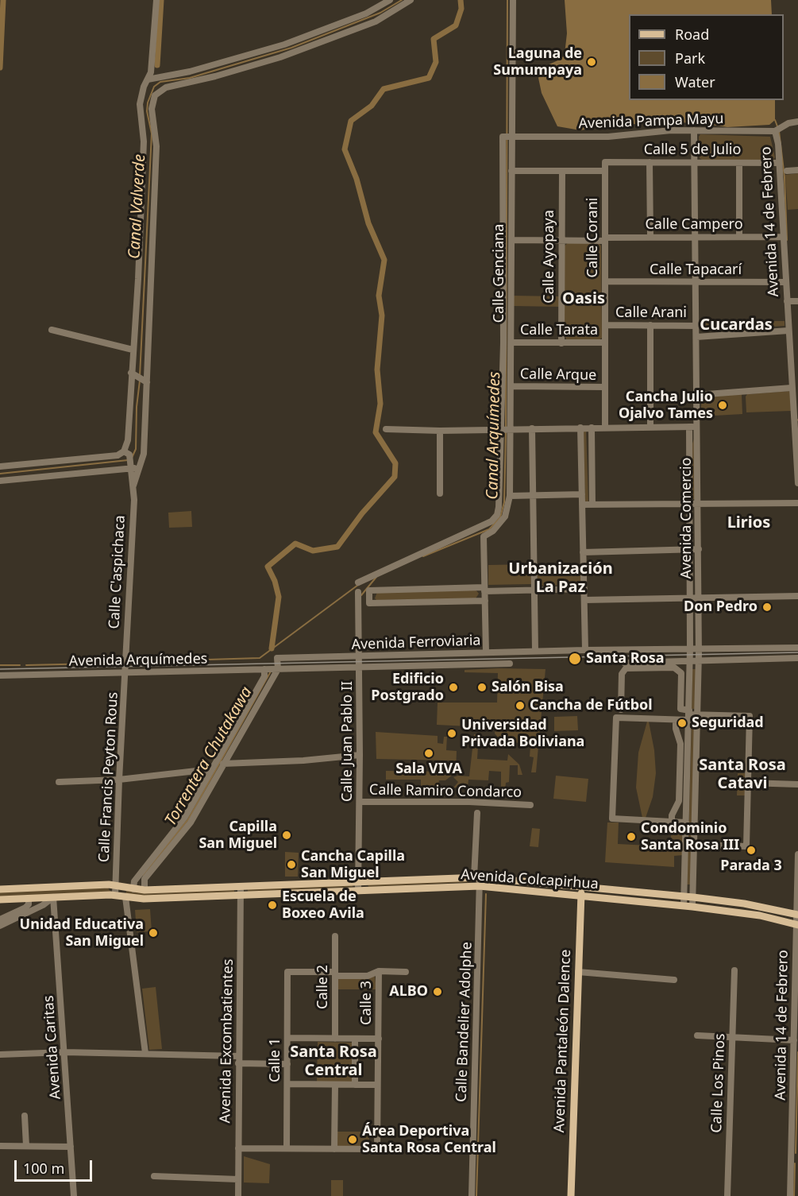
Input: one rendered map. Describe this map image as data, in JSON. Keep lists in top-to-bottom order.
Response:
{
  "streets": {
    "main road": ["Avenida Colcapirhua", "Avenida Pantaleón Dalence"],
    "street": [
      "Avenida Pampa Mayu",
      "Calle 5 de Julio",
      "Avenida 14 de Febrero",
      "Calle Campero",
      "Calle Corani",
      "Calle Ayopaya",
      "Calle Tapacarí",
      "Calle Genciana",
      "Calle Arani",
      "Calle Tarata",
      "Calle Arque",
      "Avenida Comercio",
      "Calle C'aspichaca",
      "Avenida Ferroviaria",
      "Avenida Arquímedes",
      "Calle Juan Pablo II",
      "Calle Francis Peyton Rous",
      "Calle Ramiro Condarco",
      "Calle 2",
      "Calle 3",
      "Calle Bandelier Adolphe",
      "Avenida Excombatientes",
      "Avenida Caritas",
      "Calle 1",
      "Calle Los Pinos"
    ]
  },
  "crossings": [
    ["Avenida Pampa Mayu", "Avenida 14 de Febrero"],
    ["Avenida Pampa Mayu", "Calle Genciana"],
    ["Avenida Pampa Mayu", "Avenida Comercio"],
    ["Calle 5 de Julio", "Avenida 14 de Febrero"],
    ["Calle 5 de Julio", "Calle Corani"],
    ["Calle 5 de Julio", "Avenida Comercio"],
    ["Avenida 14 de Febrero", "Calle Campero"],
    ["Avenida 14 de Febrero", "Calle Tapacarí"],
    ["Avenida 14 de Febrero", "Calle Arani"],
    ["Avenida 14 de Febrero", "Avenida Colcapirhua"],
    ["Calle Campero", "Calle Corani"],
    ["Calle Campero", "Calle Ayopaya"],
    ["Calle Campero", "Calle Genciana"],
    ["Calle Campero", "Avenida Comercio"],
    ["Calle Corani", "Calle Tapacarí"],
    ["Calle Corani", "Calle Arani"],
    ["Calle Corani", "Calle Tarata"],
    ["Calle Corani", "Calle Arque"],
    ["Calle Ayopaya", "Calle Tarata"],
    ["Calle Tapacarí", "Avenida Comercio"],
    ["Calle Genciana", "Calle Tarata"],
    ["Calle Genciana", "Calle Arque"],
    ["Calle Arani", "Avenida Comercio"],
    ["Avenida Comercio", "Avenida Ferroviaria"],
    ["Avenida Comercio", "Avenida Colcapirhua"],
    ["Calle C'aspichaca", "Calle Francis Peyton Rous"],
    ["Avenida Ferroviaria", "Avenida Arquímedes"],
    ["Avenida Ferroviaria", "Calle Juan Pablo II"],
    ["Avenida Arquímedes", "Calle Francis Peyton Rous"],
    ["Calle Juan Pablo II", "Calle Ramiro Condarco"],
    ["Calle Juan Pablo II", "Avenida Colcapirhua"],
    ["Calle Francis Peyton Rous", "Avenida Colcapirhua"],
    ["Avenida Colcapirhua", "Calle Bandelier Adolphe"],
    ["Avenida Colcapirhua", "Avenida Excombatientes"],
    ["Avenida Colcapirhua", "Avenida Pantaleón Dalence"],
    ["Avenida Colcapirhua", "Avenida Caritas"],
    ["Calle 2", "Calle 1"]
  ],
  "districts": [
    "Oasis",
    "Cucardas",
    "Lirios",
    "Urbanización La Paz",
    "Santa Rosa Catavi",
    "Santa Rosa Central"
  ],
  "water": ["Canal Valverde", "Canal Arquímedes", "Torrentera Chutakawa"],
  "places": [
    "Laguna de Sumumpaya",
    "Cancha Julio Ojalvo Tames",
    "Don Pedro",
    "Santa Rosa",
    "Edificio Postgrado",
    "Salón Bisa",
    "Cancha de Fútbol",
    "Seguridad",
    "Universidad Privada Boliviana",
    "Sala VIVA",
    "Capilla San Miguel",
    "Condominio Santa Rosa III",
    "Parada 3",
    "Cancha Capilla San Miguel",
    "Escuela de Boxeo Avila",
    "Unidad Educativa San Miguel",
    "ALBO",
    "Área Deportiva Santa Rosa Central"
  ],
  "legend": ["Road", "Park", "Water"],
  "scale_bar": "100 m"
}
